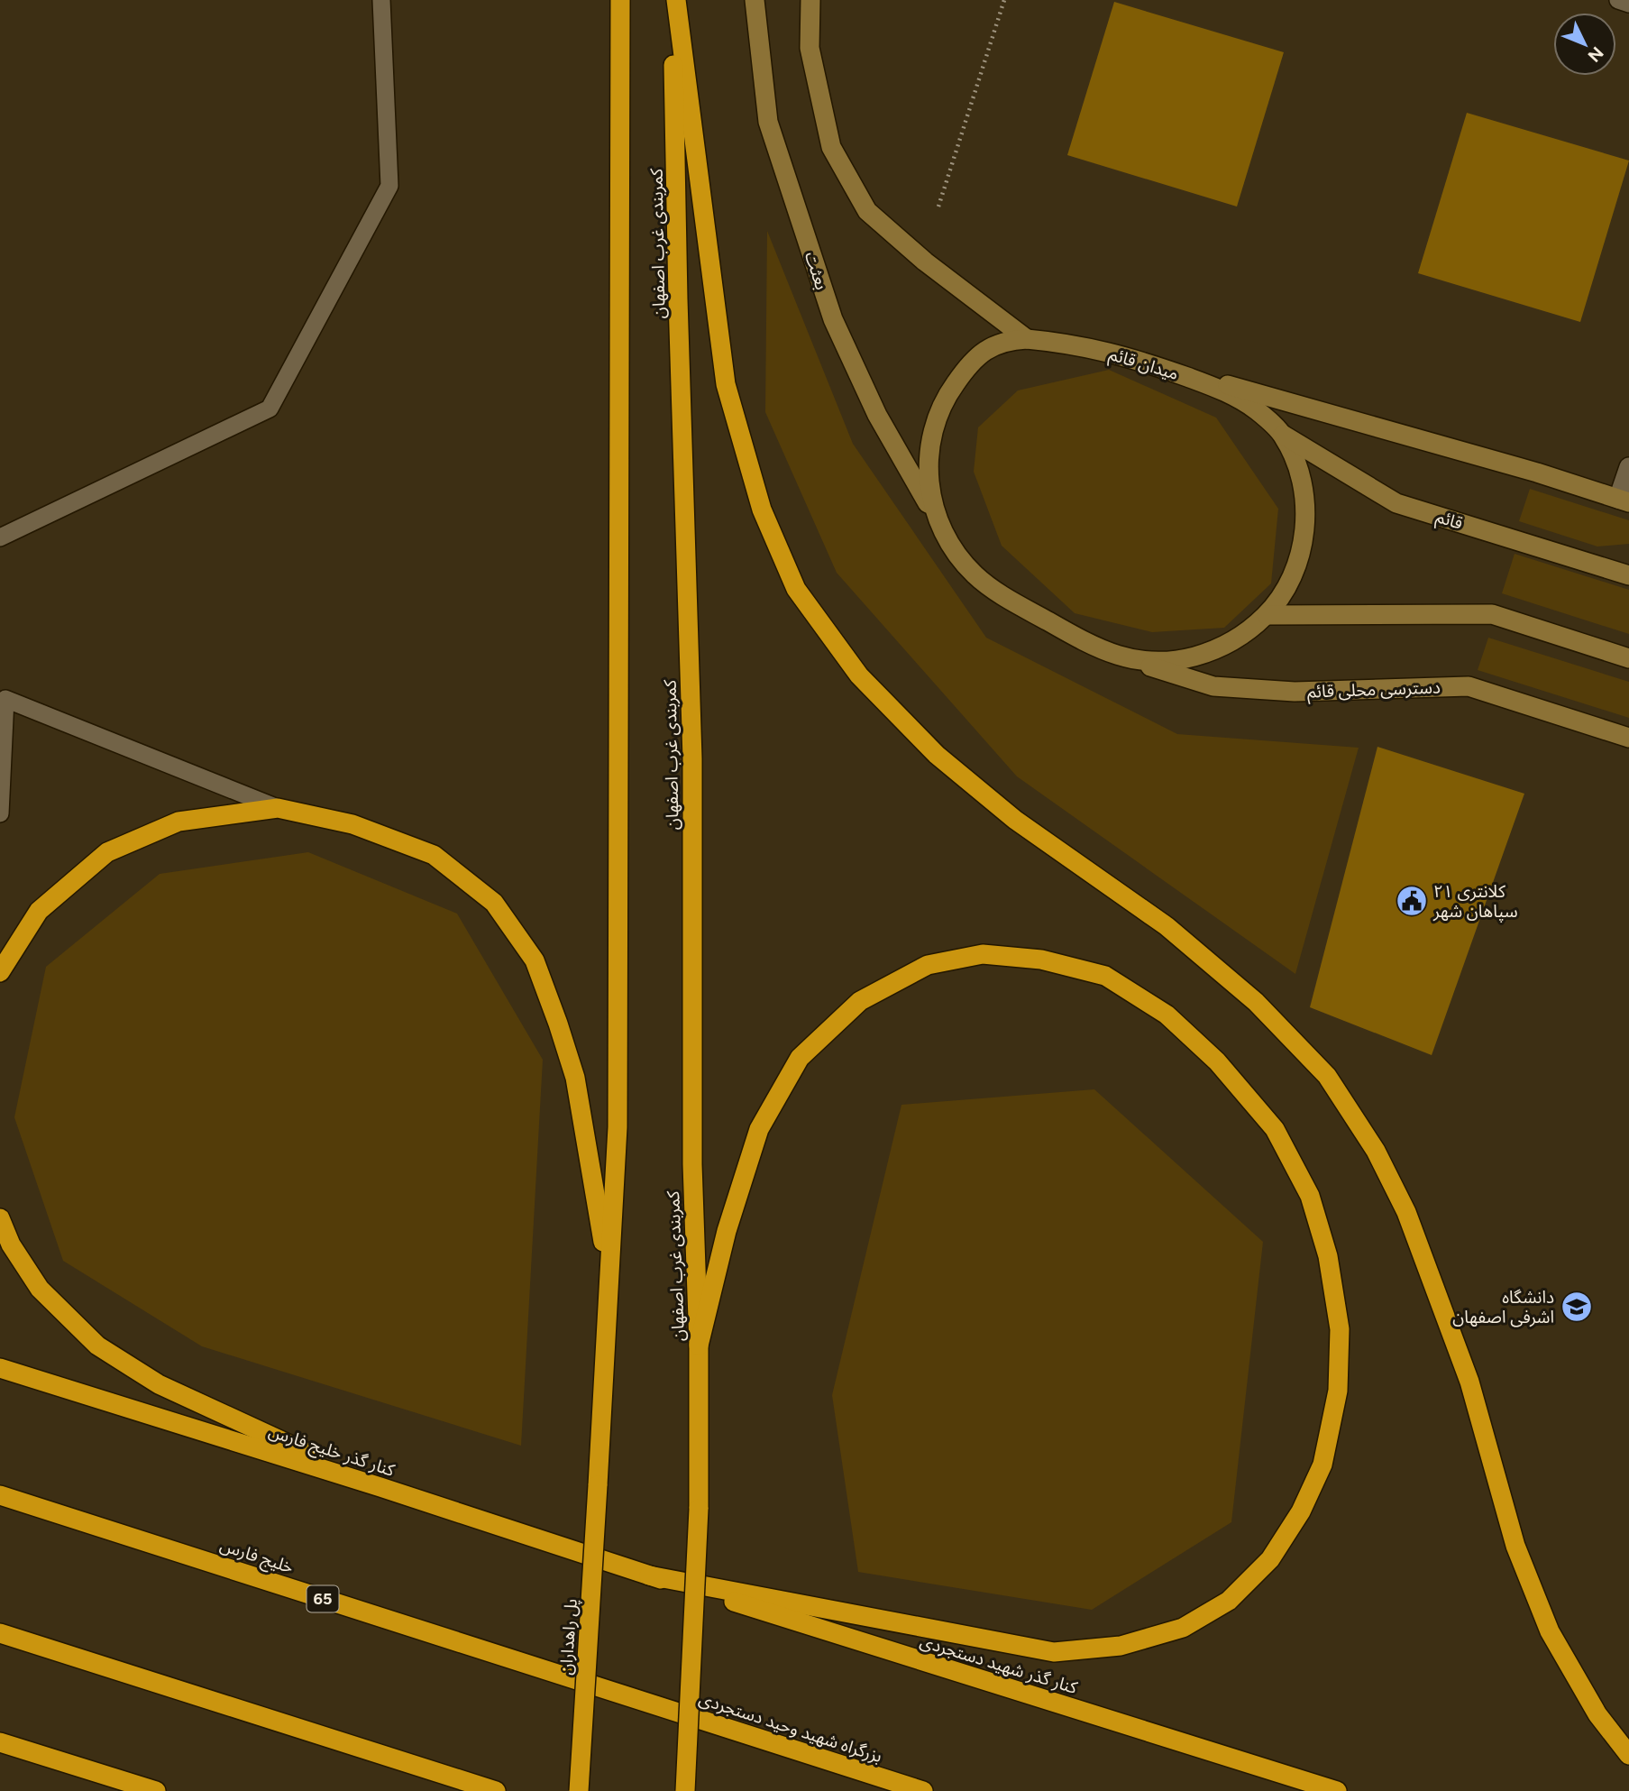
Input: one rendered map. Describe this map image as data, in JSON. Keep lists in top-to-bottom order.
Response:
{
  "streets": {
    "highway": [
      "کمربندی غرب اصفهان",
      "کنار گذر خلیج فارس",
      "خلیج فارس",
      "65",
      "پل راهداران",
      "کنار گذر شهید دستجردی",
      "بزرگراه شهید وحید دستجردی"
    ],
    "main road": [
      "بعثت",
      "میدان قائم",
      "قائم",
      "دسترسی محلی قائم"
    ]
  },
  "crossings": [
    ["کمربندی غرب اصفهان", "پل راهداران"],
    ["بعثت", "میدان قائم"],
    ["میدان قائم", "قائم"],
    ["میدان قائم", "دسترسی محلی قائم"],
    ["کنار گذر خلیج فارس", "کنار گذر شهید دستجردی"],
    ["خلیج فارس", "بزرگراه شهید وحید دستجردی"]
  ],
  "places": {
    "public building": ["کلانتری ۲۱ سپاهان شهر"],
    "school or university": ["دانشگاه اشرفی اصفهان"]
  },
  "north": "bottom right"
}
